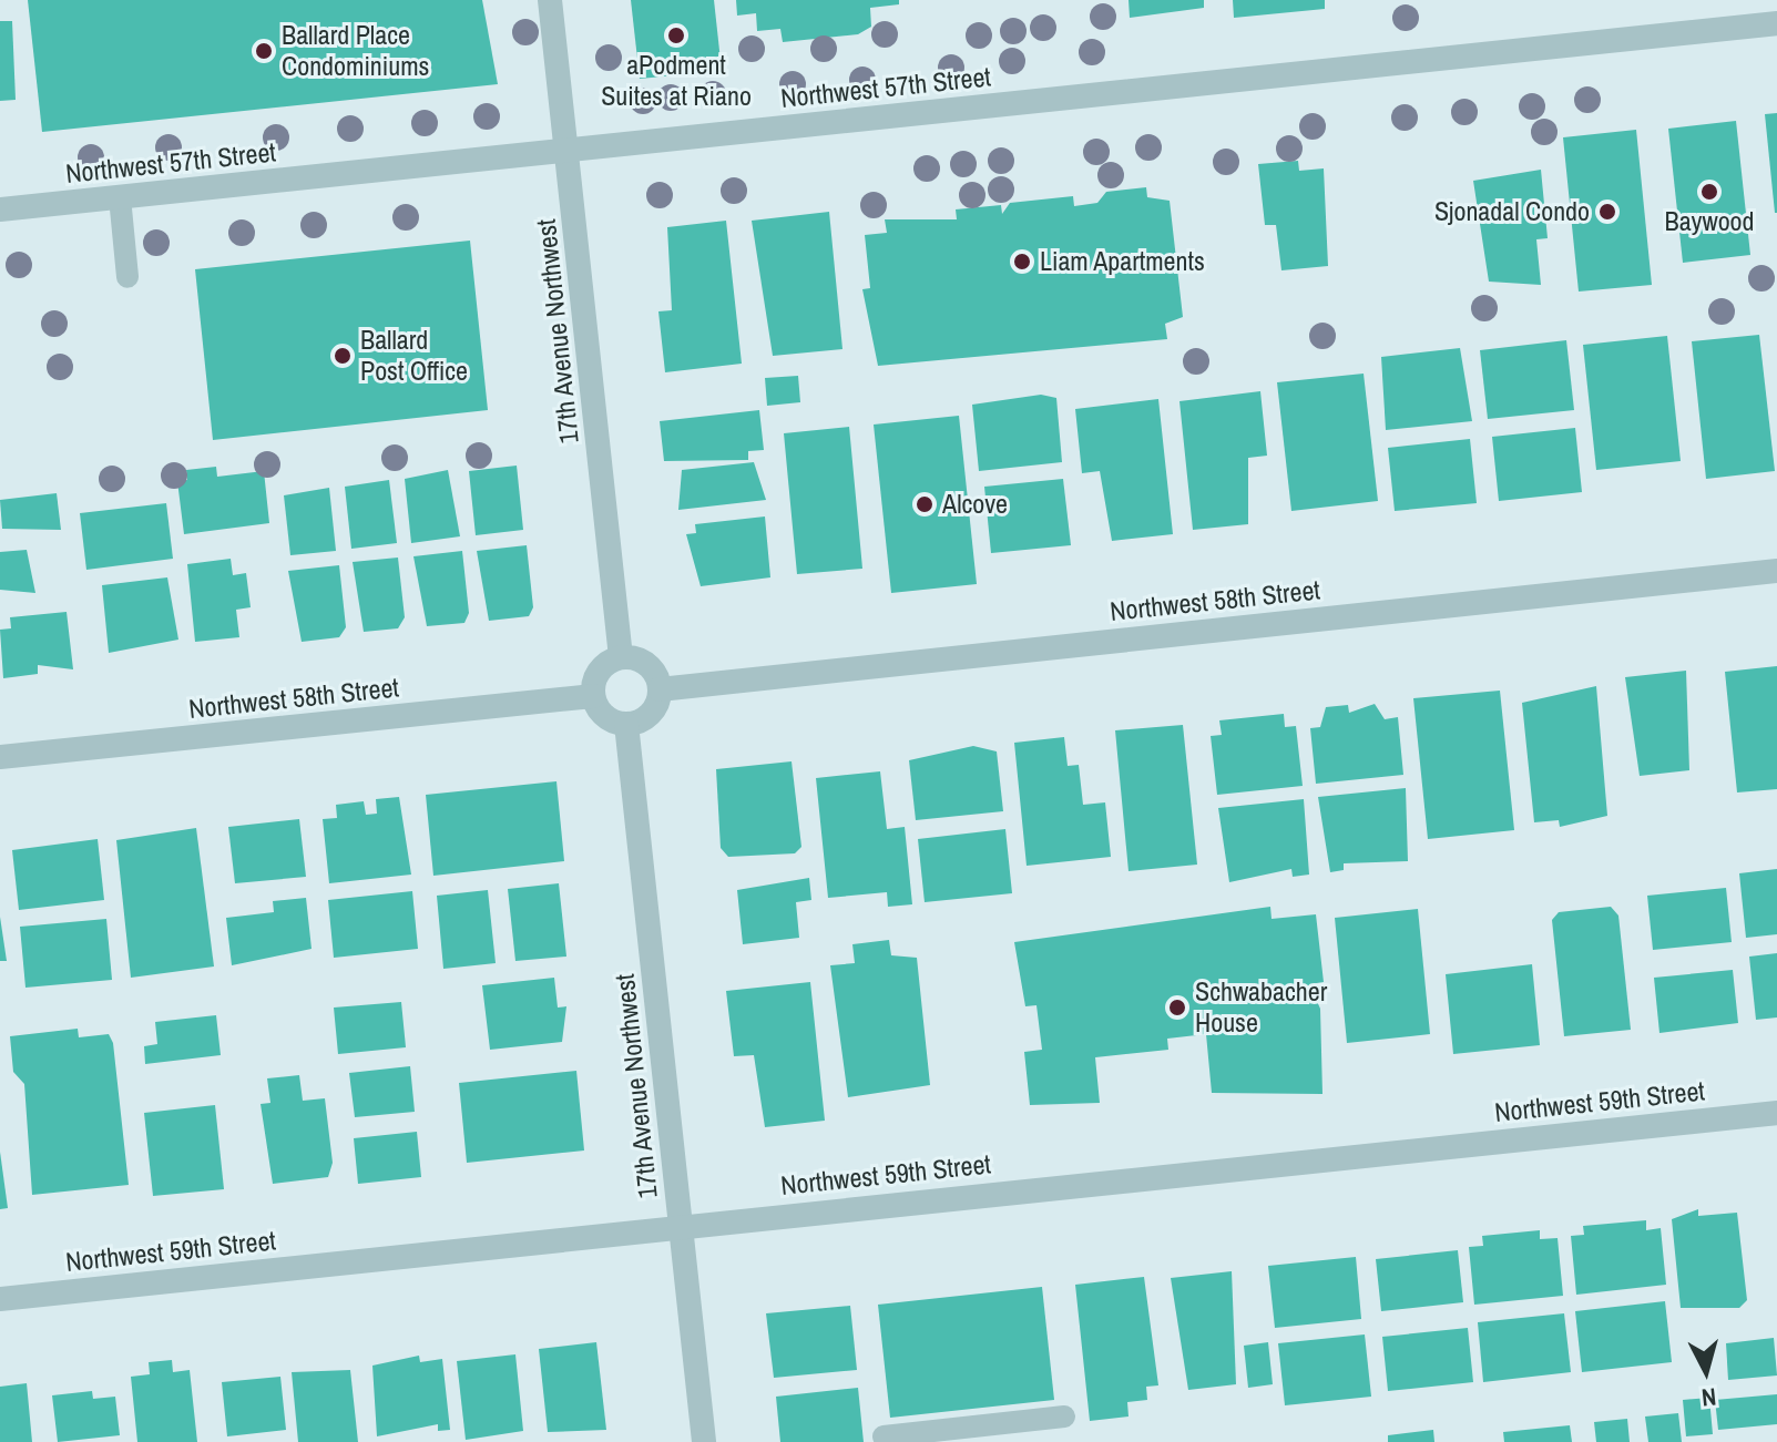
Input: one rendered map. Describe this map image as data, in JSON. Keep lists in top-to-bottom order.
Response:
{
  "streets": {
    "street": [
      "Northwest 57th Street",
      "17th Avenue Northwest",
      "Northwest 58th Street",
      "Northwest 59th Street"
    ]
  },
  "crossings": [
    ["Northwest 57th Street", "17th Avenue Northwest"],
    ["17th Avenue Northwest", "Northwest 58th Street"],
    ["17th Avenue Northwest", "Northwest 59th Street"]
  ],
  "places": [
    "aPodment Suites at Riano",
    "Ballard Place Condominiums",
    "Baywood",
    "Sjonadal Condo",
    "Liam Apartments",
    "Ballard Post Office",
    "Alcove",
    "Schwabacher House"
  ],
  "north": "bottom"
}
